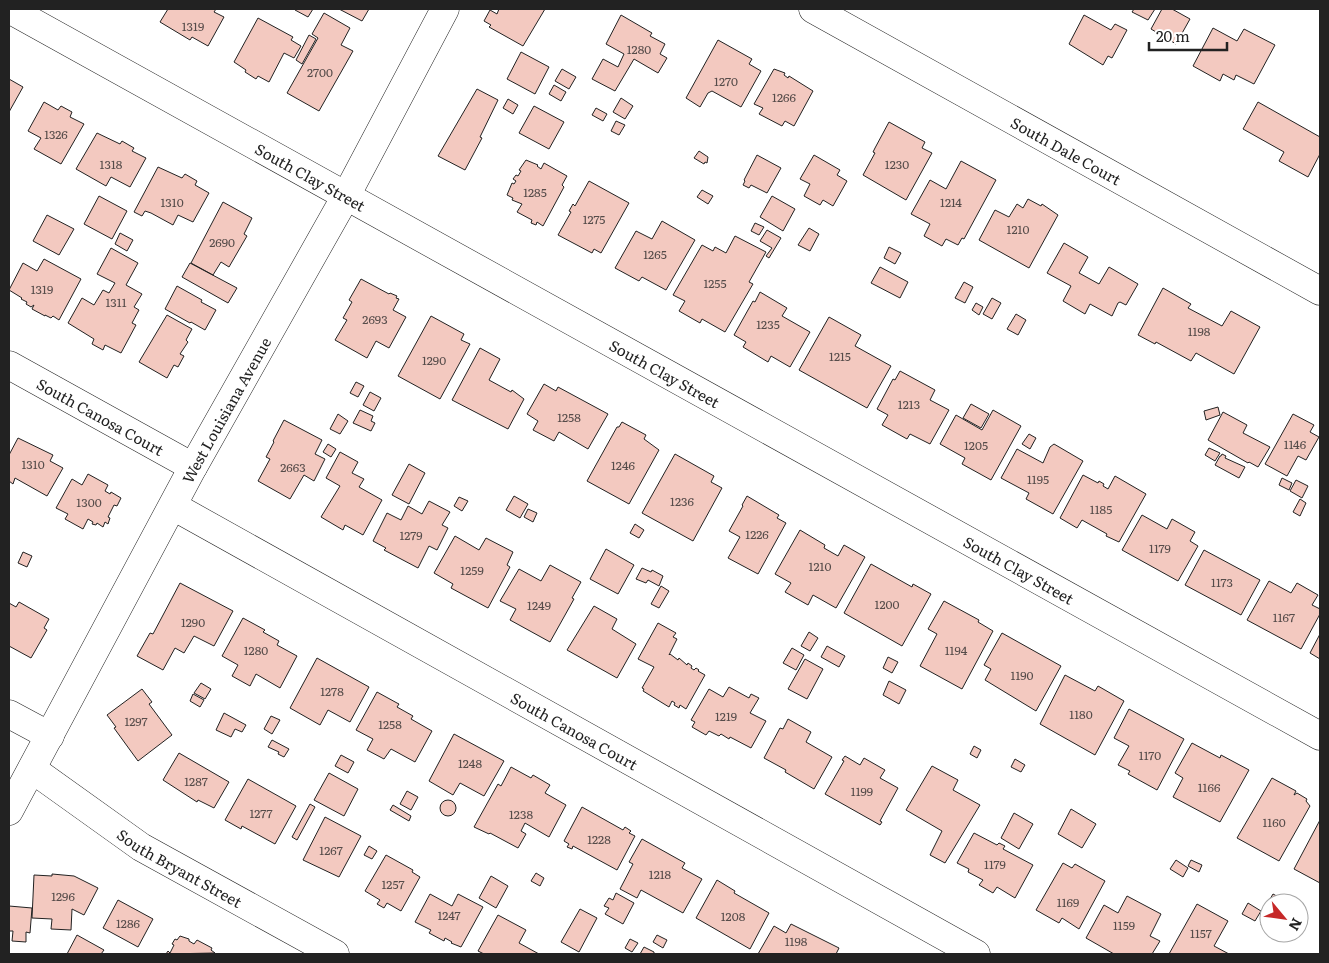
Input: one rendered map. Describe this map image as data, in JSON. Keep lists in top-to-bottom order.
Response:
{
  "streets": {
    "street": [
      "South Dale Court",
      "South Clay Street",
      "West Louisiana Avenue",
      "South Canosa Court",
      "South Bryant Street"
    ]
  },
  "crossings": [
    ["South Clay Street", "West Louisiana Avenue"],
    ["West Louisiana Avenue", "South Canosa Court"],
    ["West Louisiana Avenue", "South Bryant Street"]
  ],
  "house_numbers": [
    "1319",
    "1280",
    "2700",
    "1270",
    "1266",
    "1326",
    "1318",
    "1230",
    "1285",
    "1310",
    "1214",
    "1275",
    "1210",
    "2690",
    "1265",
    "1255",
    "1319",
    "1311",
    "2693",
    "1235",
    "1198",
    "1215",
    "1290",
    "1213",
    "1258",
    "1146",
    "1205",
    "1310",
    "1246",
    "2663",
    "1195",
    "1236",
    "1300",
    "1185",
    "1226",
    "1279",
    "1179",
    "1210",
    "1259",
    "1173",
    "1200",
    "1249",
    "1167",
    "1290",
    "1280",
    "1194",
    "1190",
    "1278",
    "1180",
    "1219",
    "1297",
    "1258",
    "1170",
    "1248",
    "1287",
    "1166",
    "1199",
    "1277",
    "1238",
    "1160",
    "1228",
    "1267",
    "1179",
    "1218",
    "1257",
    "1296",
    "1169",
    "1247",
    "1208",
    "1286",
    "1159",
    "1157",
    "1198"
  ],
  "scale_bar": "20 m",
  "north": "bottom right"
}
